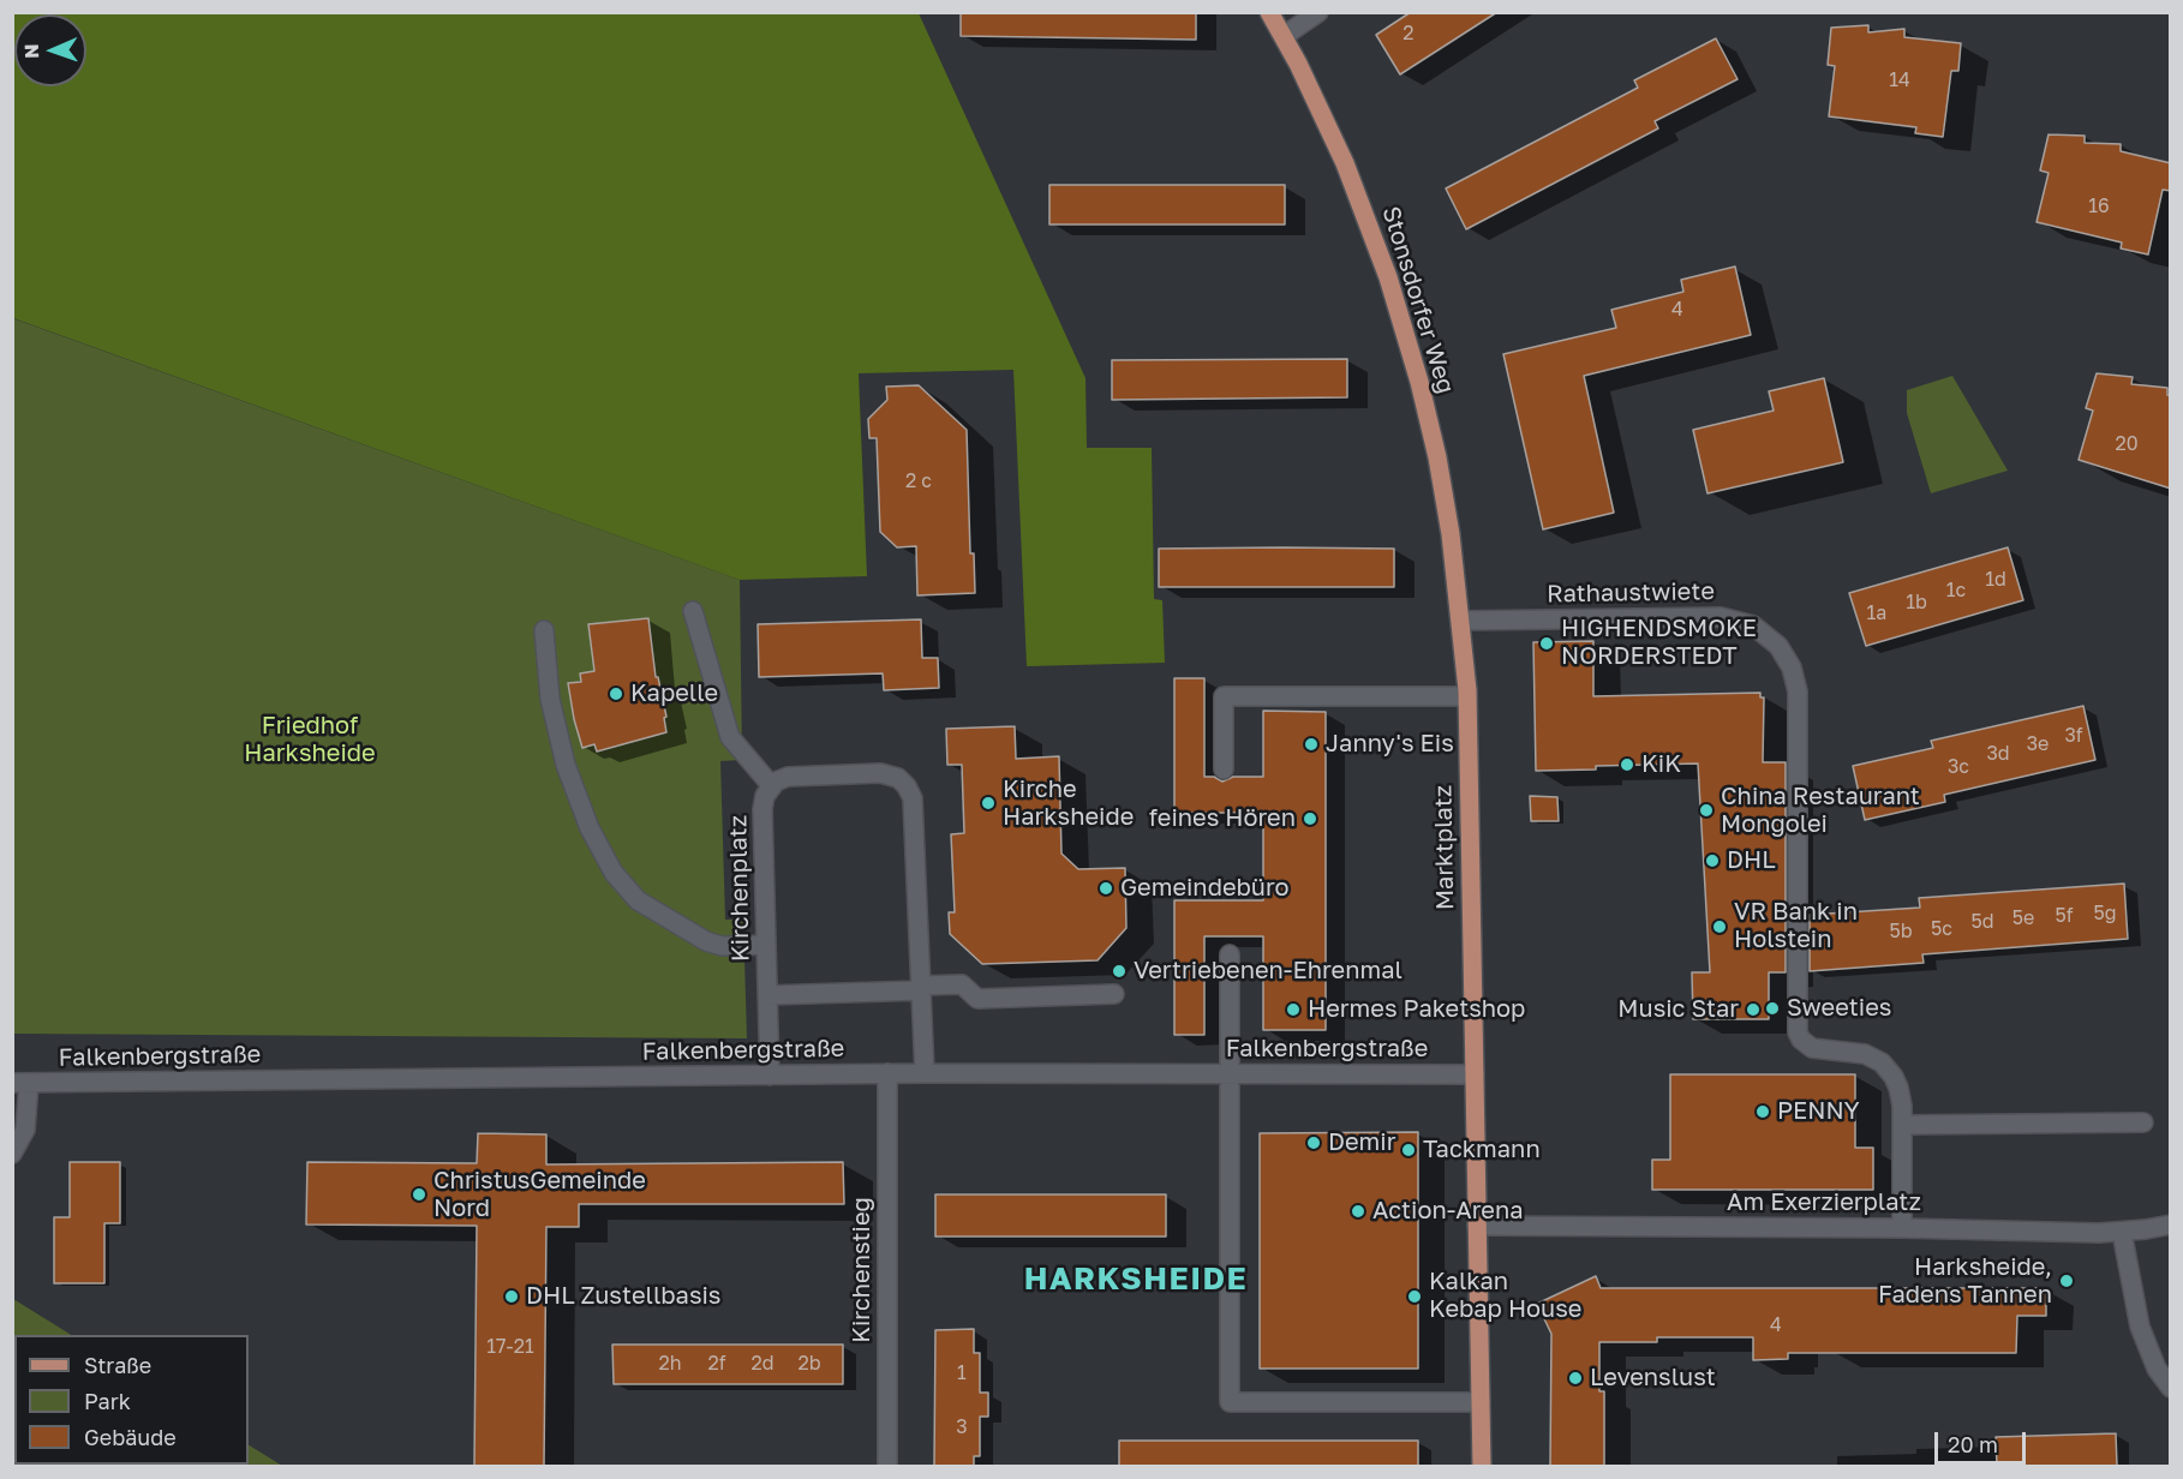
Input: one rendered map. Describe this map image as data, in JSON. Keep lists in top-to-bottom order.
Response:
{
  "streets": {
    "main road": ["Stonsdorfer Weg", "Marktplatz"],
    "street": [
      "Rathaustwiete",
      "Kirchenplatz",
      "Falkenbergstraße",
      "Am Exerzierplatz",
      "Kirchenstieg"
    ]
  },
  "crossings": [
    ["Stonsdorfer Weg", "Rathaustwiete"],
    ["Stonsdorfer Weg", "Marktplatz"],
    ["Rathaustwiete", "Marktplatz"],
    ["Marktplatz", "Falkenbergstraße"],
    ["Marktplatz", "Am Exerzierplatz"],
    ["Kirchenplatz", "Falkenbergstraße"],
    ["Falkenbergstraße", "Kirchenstieg"]
  ],
  "districts": ["HARKSHEIDE"],
  "parks": ["Friedhof Harksheide"],
  "places": [
    "HIGHENDSMOKE NORDERSTEDT",
    "Kapelle",
    "Janny's Eis",
    "KiK",
    "Kirche Harksheide",
    "China Restaurant Mongolei",
    "feines Hören",
    "DHL",
    "Gemeindebüro",
    "VR Bank in Holstein",
    "Vertriebenen-Ehrenmal",
    "Sweeties",
    "Hermes Paketshop",
    "Music Star",
    "PENNY",
    "Demir",
    "Tackmann",
    "ChristusGemeinde Nord",
    "Action-Arena",
    "Harksheide, Fadens Tannen",
    "DHL Zustellbasis",
    "Kalkan Kebap House",
    "Levenslust"
  ],
  "house_numbers": [
    "2",
    "14",
    "16",
    "4",
    "20",
    "2 c",
    "1d",
    "1c",
    "1b",
    "1a",
    "3f",
    "3e",
    "3d",
    "3c",
    "5g",
    "5f",
    "5e",
    "5d",
    "5c",
    "5b",
    "4",
    "17-21",
    "2h",
    "2f",
    "2d",
    "2b",
    "1",
    "3"
  ],
  "legend": ["Straße", "Park", "Gebäude"],
  "scale_bar": "20 m",
  "north": "left"
}
